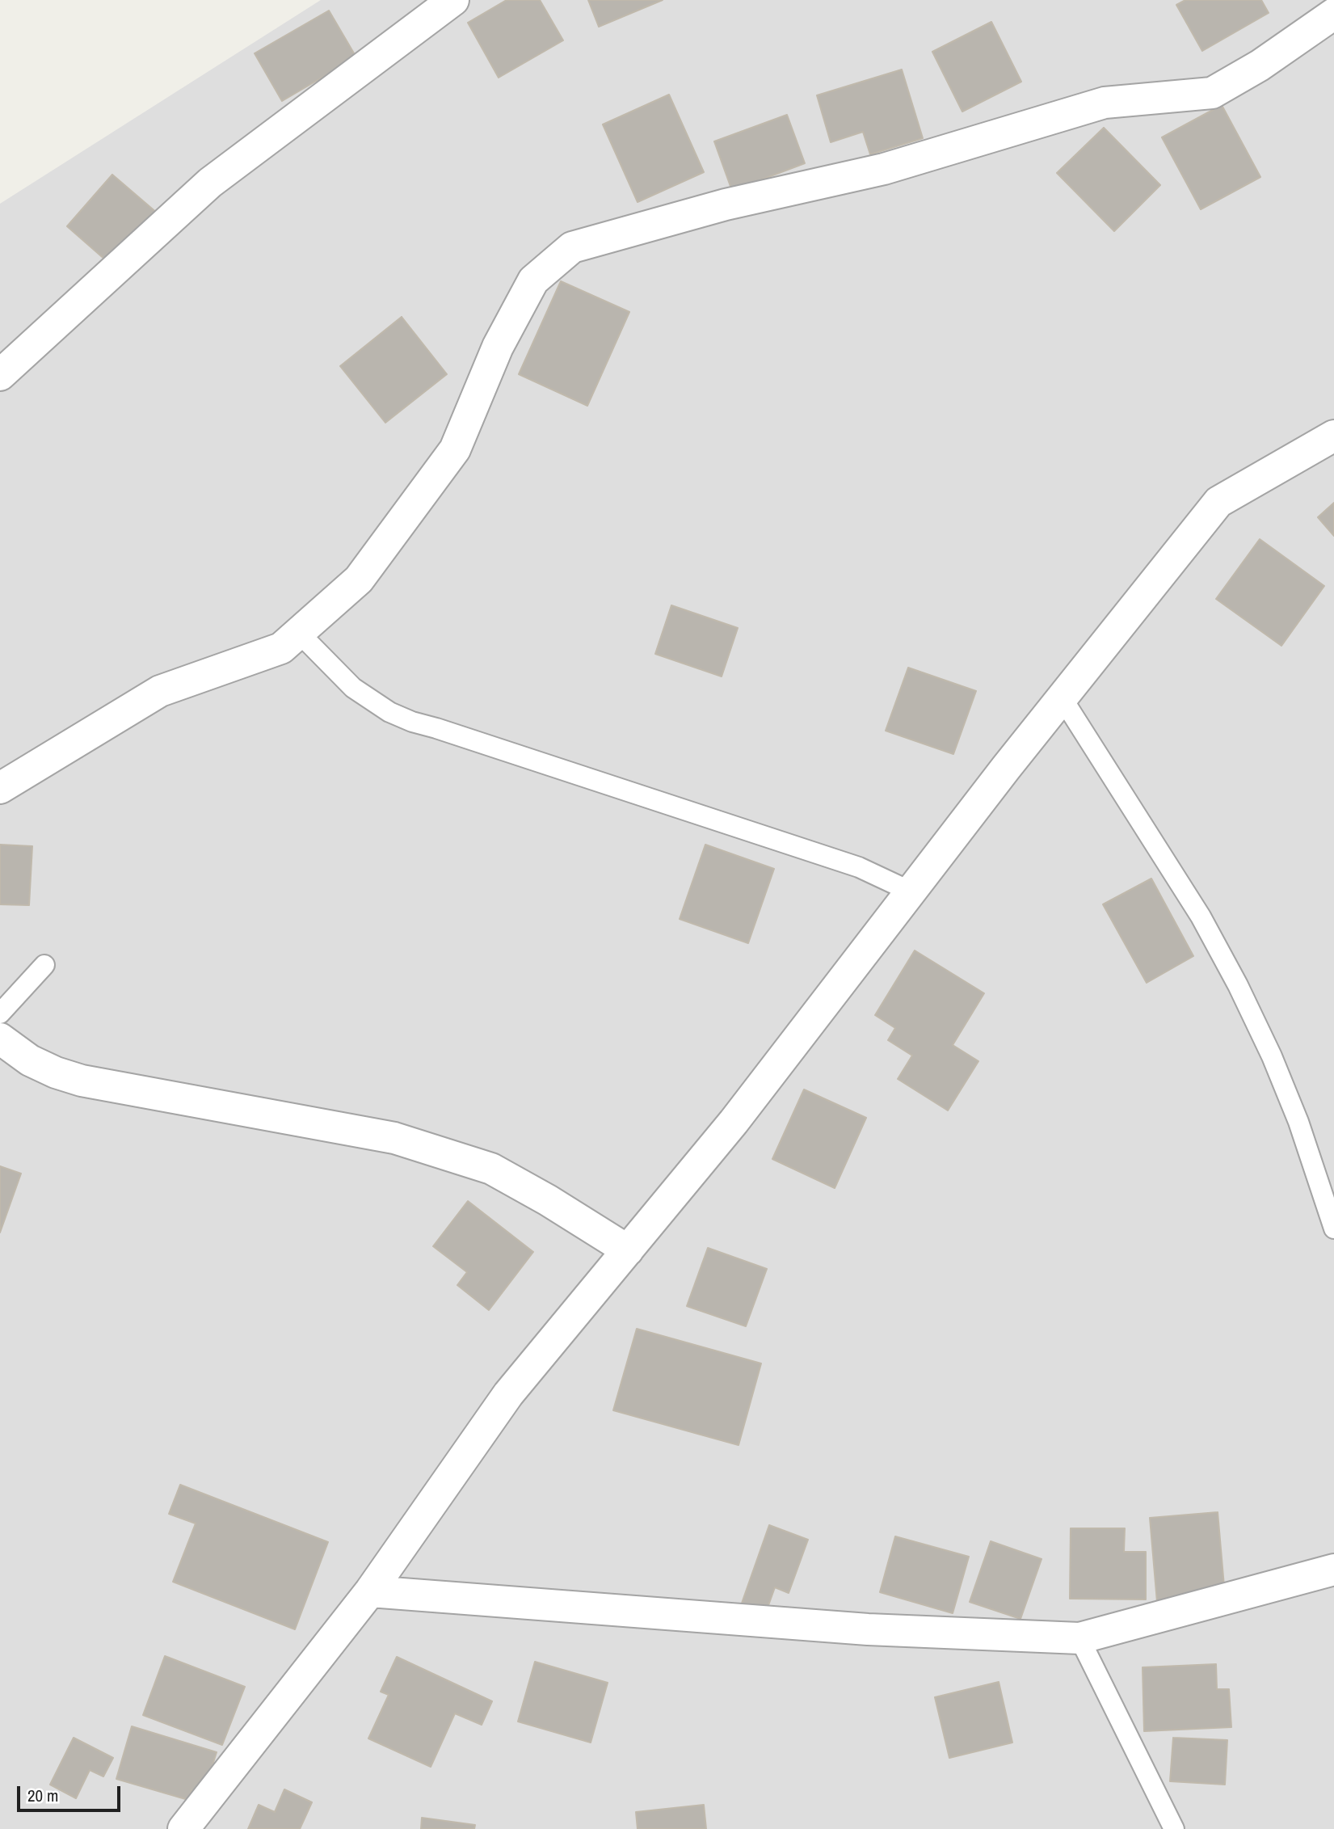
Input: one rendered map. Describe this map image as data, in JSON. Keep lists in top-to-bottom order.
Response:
{
  "scale_bar": "20 m"
}
